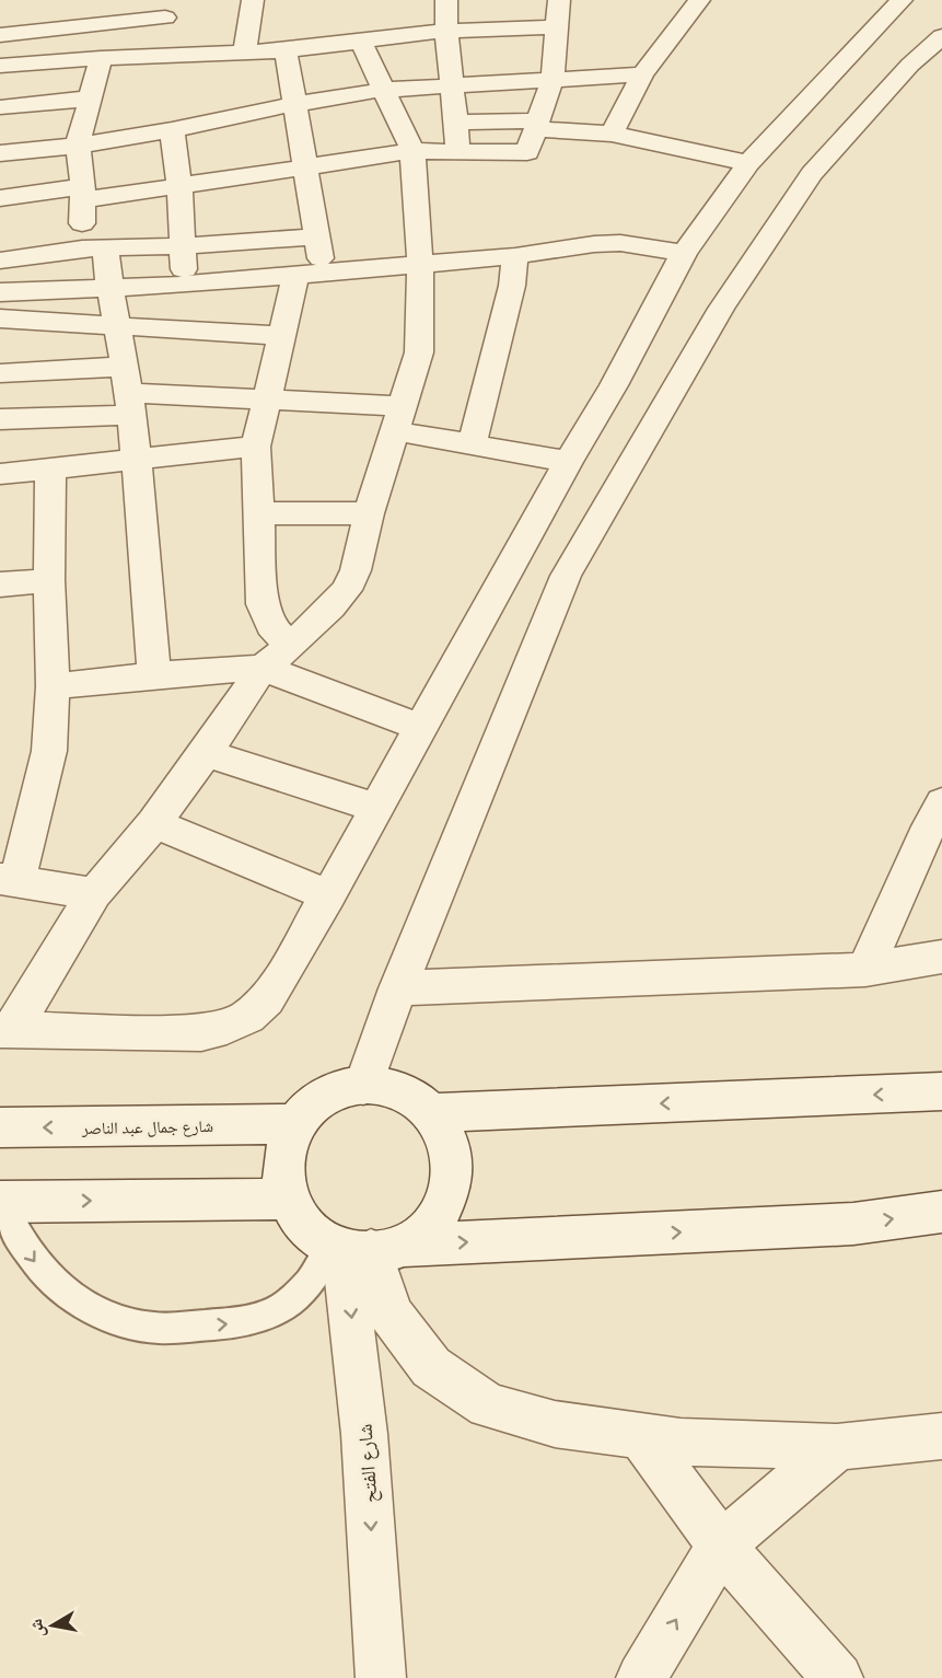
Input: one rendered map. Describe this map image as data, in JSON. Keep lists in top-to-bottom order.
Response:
{
  "streets": {
    "street": ["شارع جمال عبد الناصر", "شارع الفتح"]
  },
  "crossings": [
    ["شارع جمال عبد الناصر", "شارع الفتح"]
  ],
  "one_way": ["شارع الفتح"],
  "north": "left"
}
